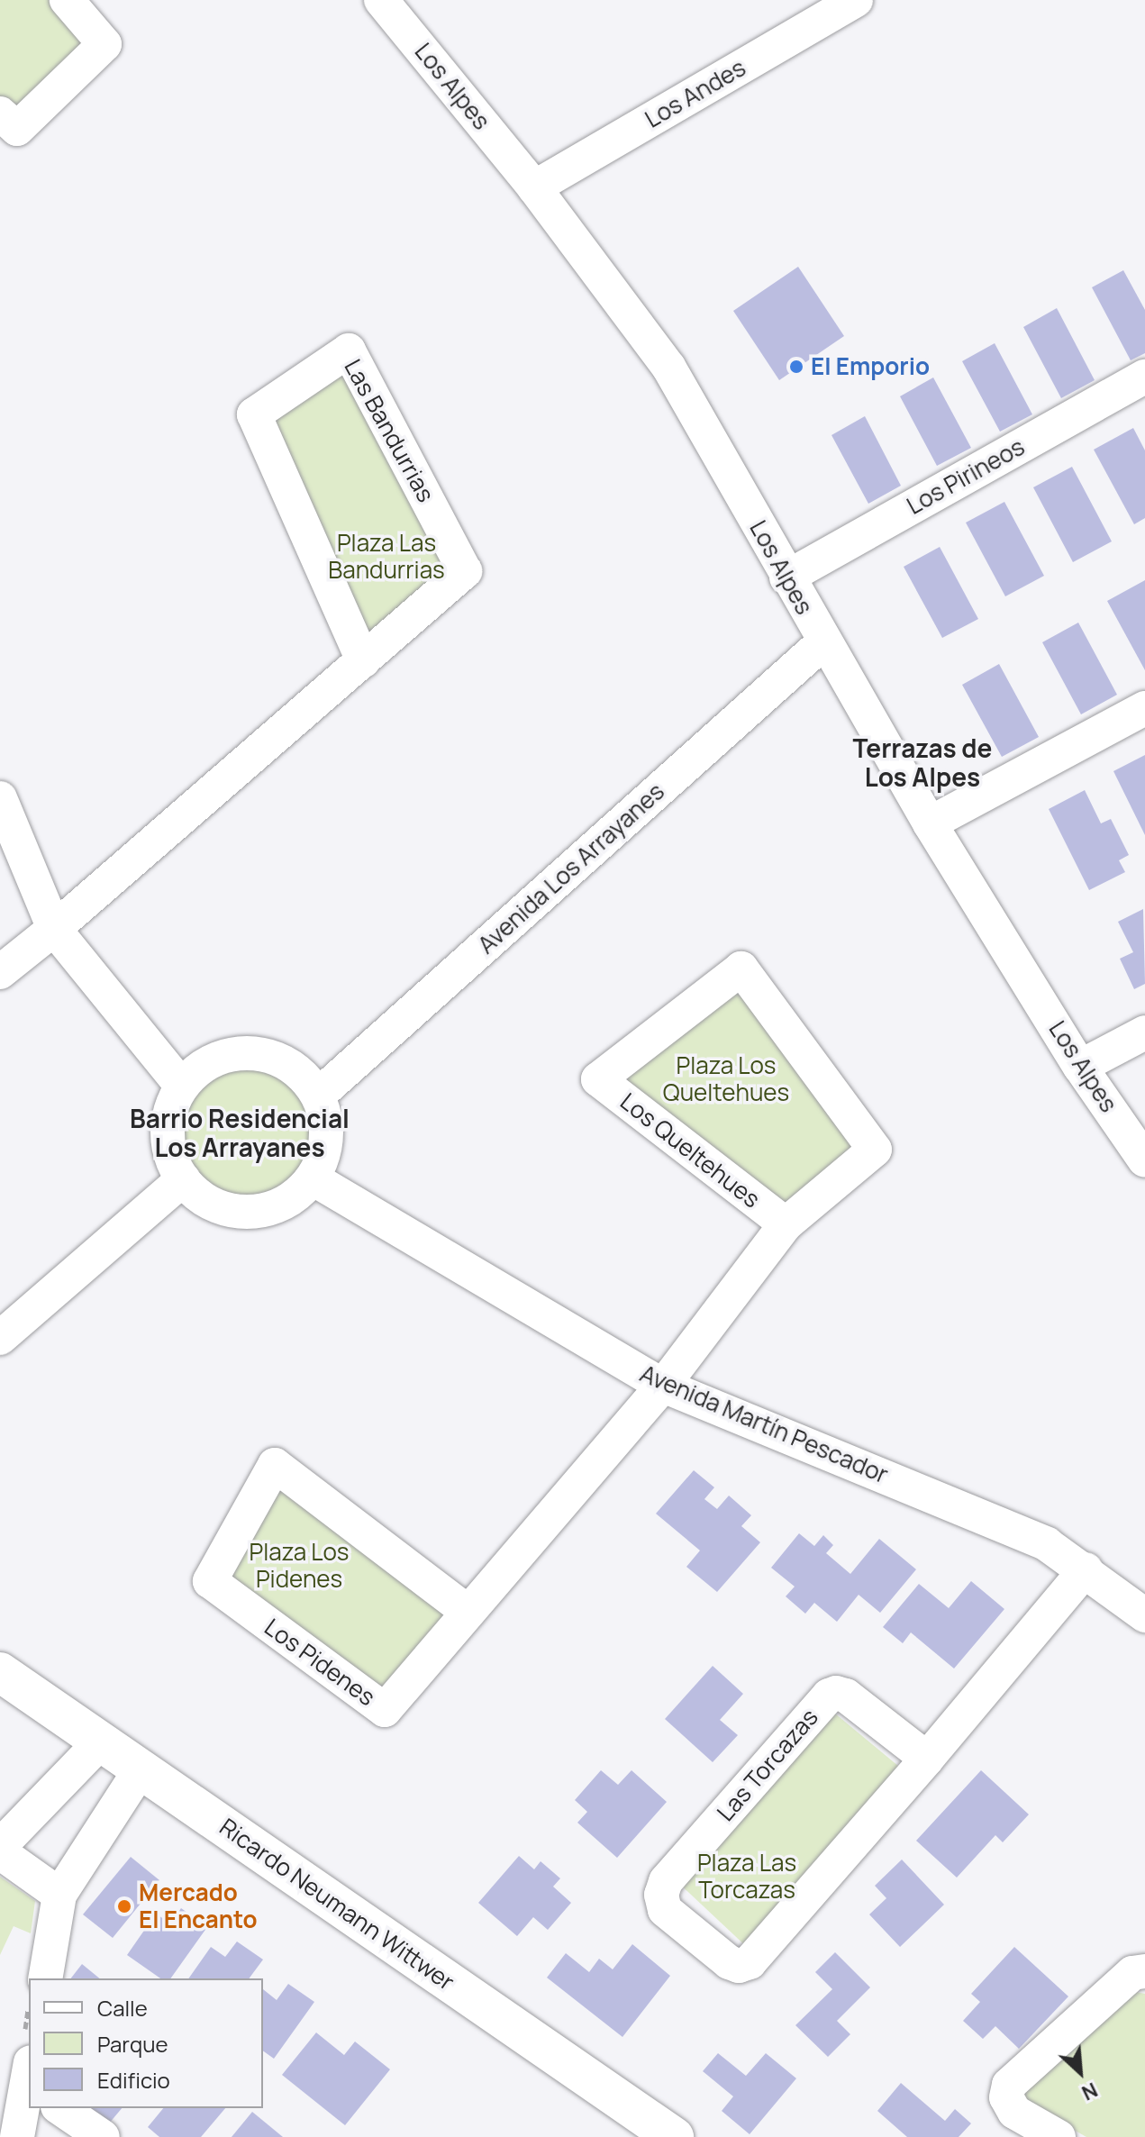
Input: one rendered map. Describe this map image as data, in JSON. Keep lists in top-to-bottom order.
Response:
{
  "streets": {
    "street": [
      "Los Alpes",
      "Los Andes",
      "Las Bandurrias",
      "Los Pirineos",
      "Avenida Los Arrayanes",
      "Los Queltehues",
      "Avenida Martín Pescador",
      "Los Pidenes",
      "Las Torcazas",
      "Ricardo Neumann Wittwer"
    ]
  },
  "crossings": [
    ["Los Alpes", "Los Andes"],
    ["Los Alpes", "Los Pirineos"],
    ["Los Alpes", "Avenida Los Arrayanes"],
    ["Avenida Los Arrayanes", "Avenida Martín Pescador"],
    ["Los Queltehues", "Avenida Martín Pescador"],
    ["Los Queltehues", "Los Pidenes"],
    ["Avenida Martín Pescador", "Los Pidenes"],
    ["Avenida Martín Pescador", "Las Torcazas"]
  ],
  "districts": ["Terrazas de Los Alpes", "Barrio Residencial Los Arrayanes"],
  "parks": [
    "Plaza Las Bandurrias",
    "Plaza Los Queltehues",
    "Plaza Los Pidenes",
    "Plaza Las Torcazas"
  ],
  "places": ["El Emporio", "Mercado El Encanto"],
  "legend": ["Calle", "Parque", "Edificio"],
  "north": "bottom right"
}
